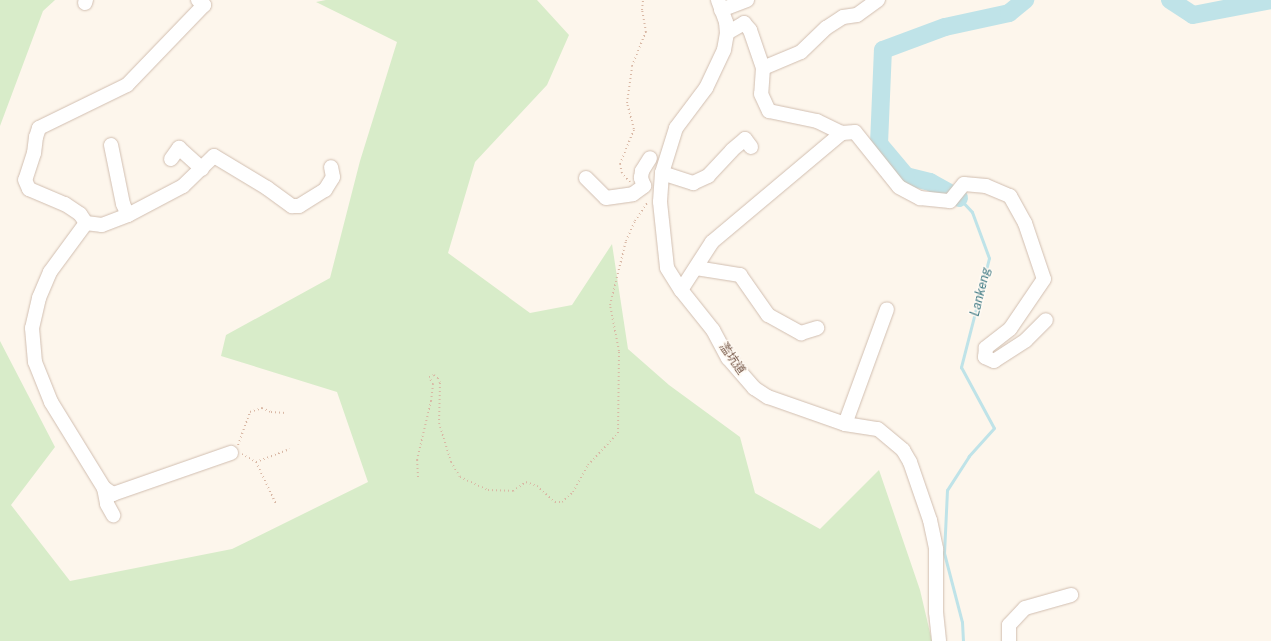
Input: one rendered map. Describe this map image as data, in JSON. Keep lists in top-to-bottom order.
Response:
{
  "streets": {
    "street": ["濫坑道"]
  },
  "water": ["Lankeng"]
}
